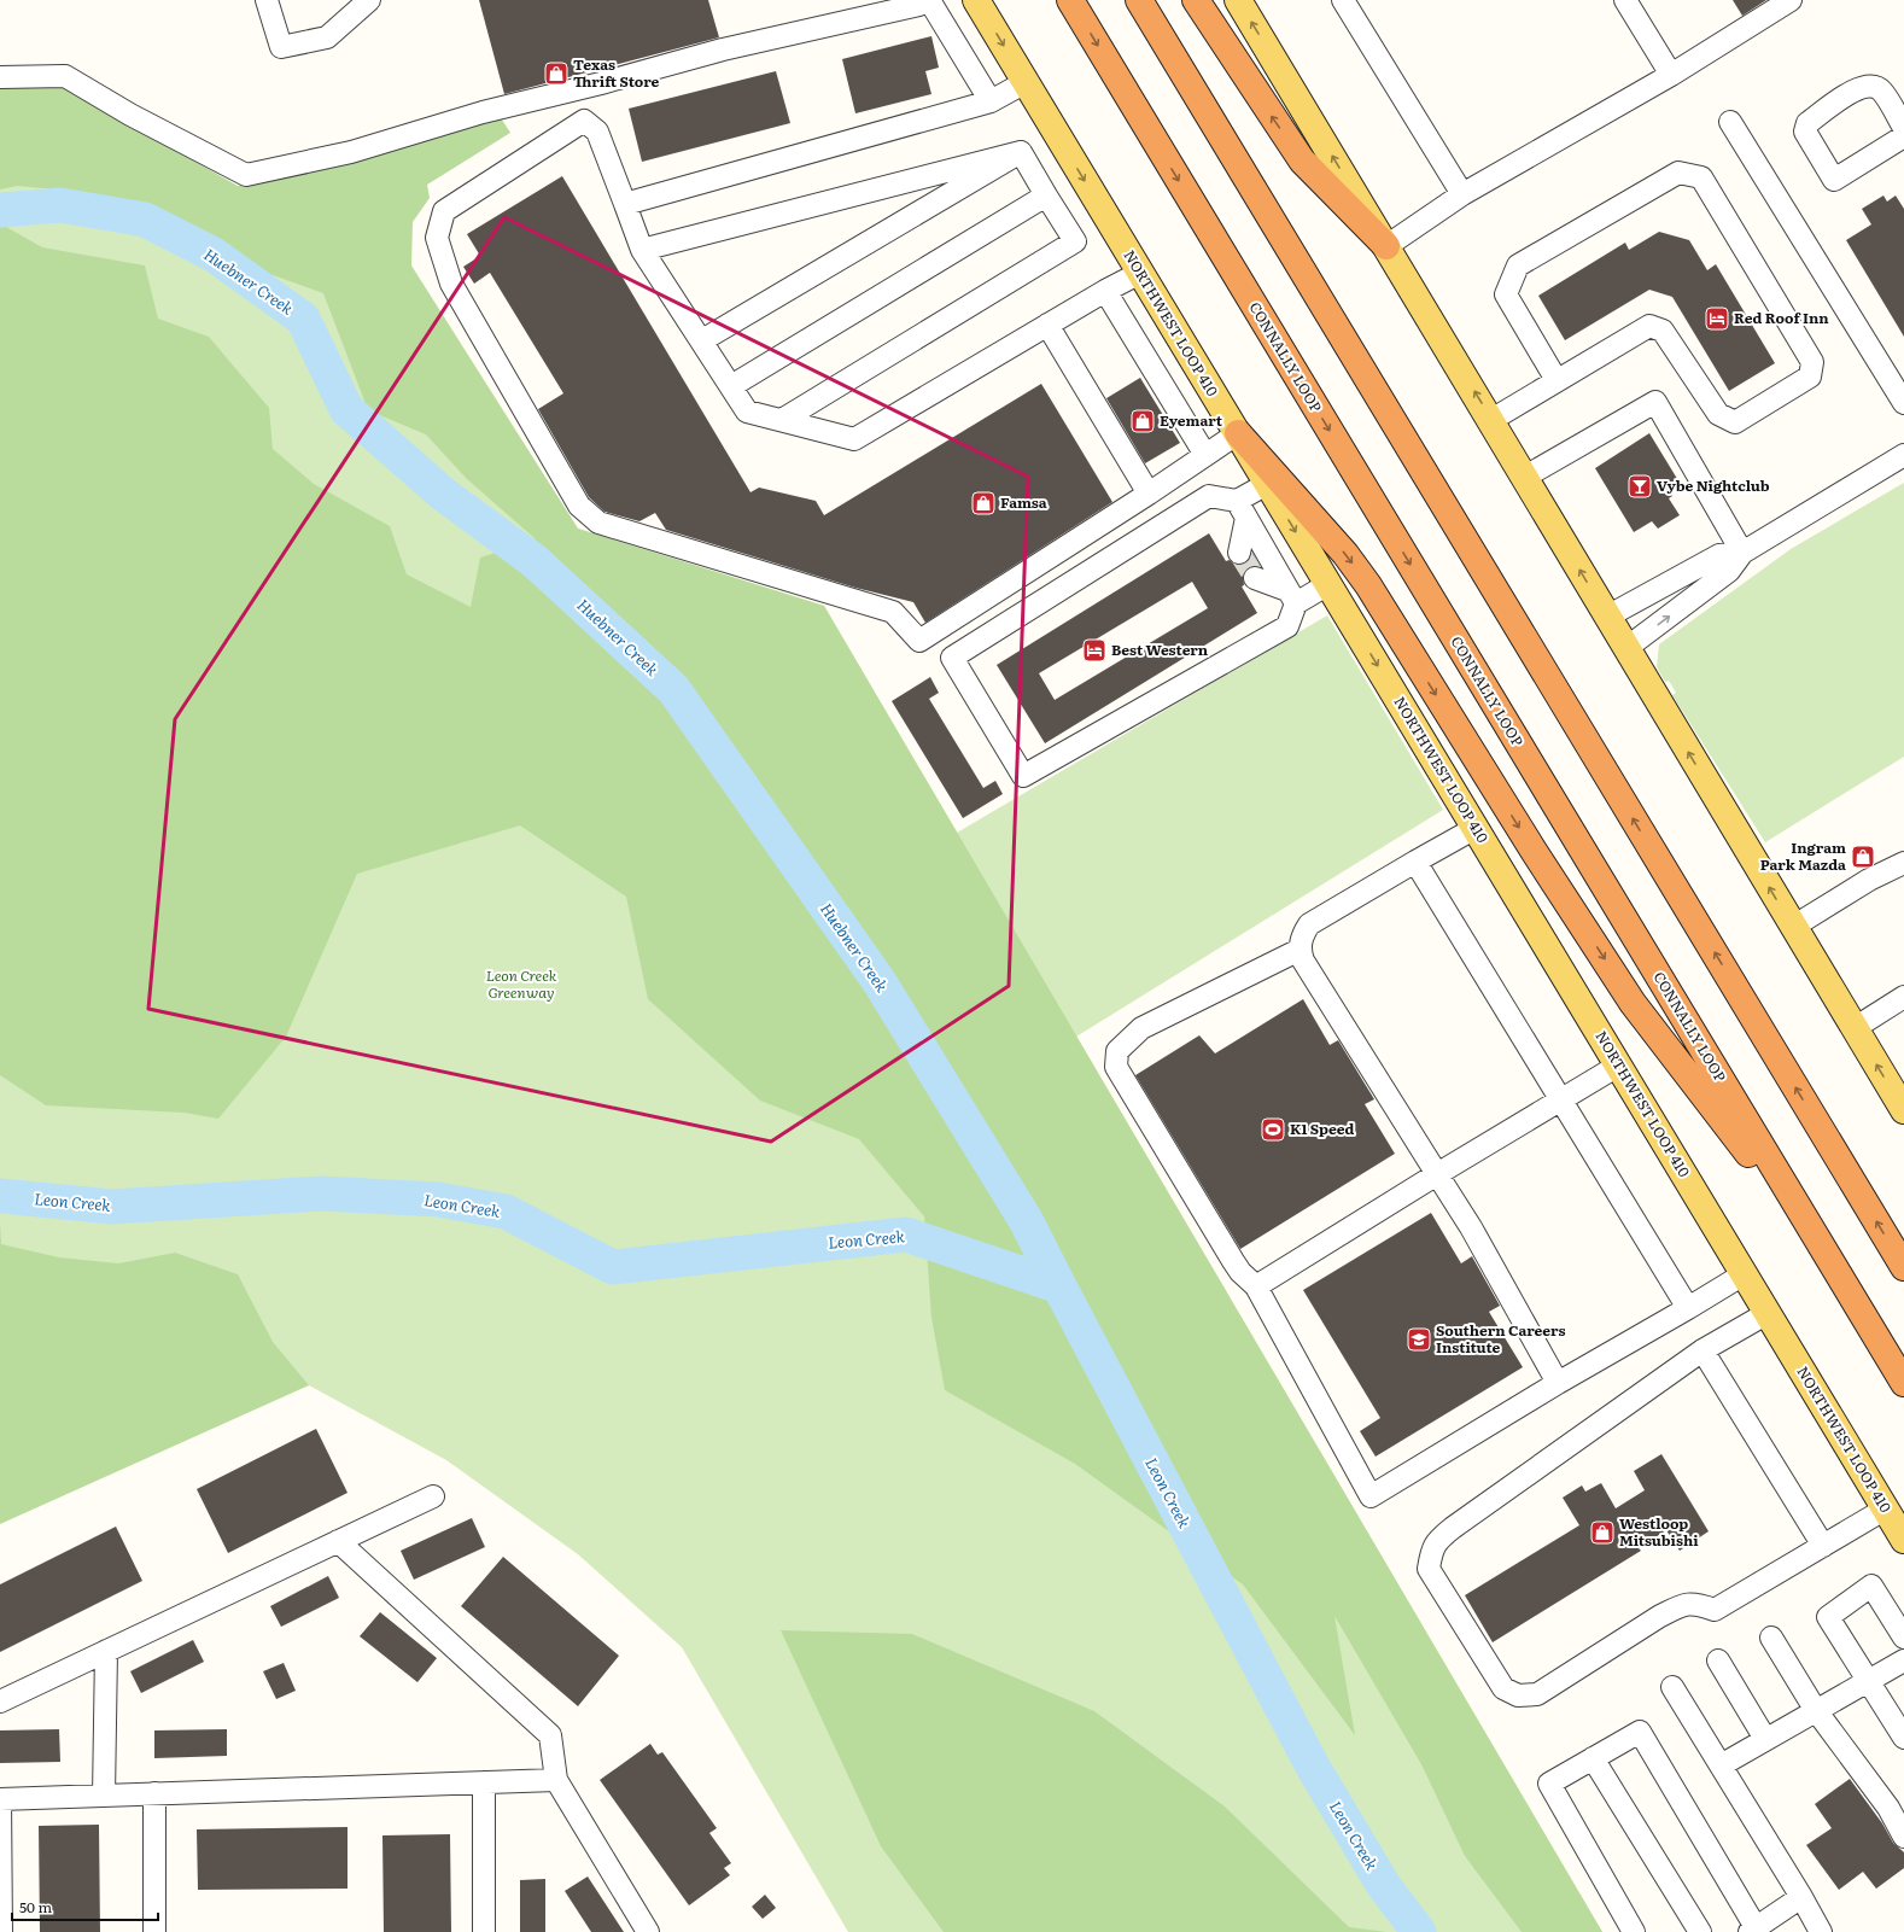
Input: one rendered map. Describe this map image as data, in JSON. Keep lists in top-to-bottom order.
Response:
{
  "streets": {
    "highway": ["CONNALLY LOOP"],
    "main road": ["NORTHWEST LOOP 410"]
  },
  "water": ["Huebner Creek", "Leon Creek"],
  "parks": ["Leon Creek Greenway"],
  "places": {
    "shop": [
      "Texas Thrift Store",
      "Eyemart",
      "Famsa",
      "Ingram Park Mazda",
      "Westloop Mitsubishi"
    ],
    "hotel": ["Red Roof Inn", "Best Western"],
    "bar": ["Vybe Nightclub"],
    "sports": ["K1 Speed"],
    "school or university": ["Southern Careers Institute"]
  },
  "scale_bar": "50 m"
}
